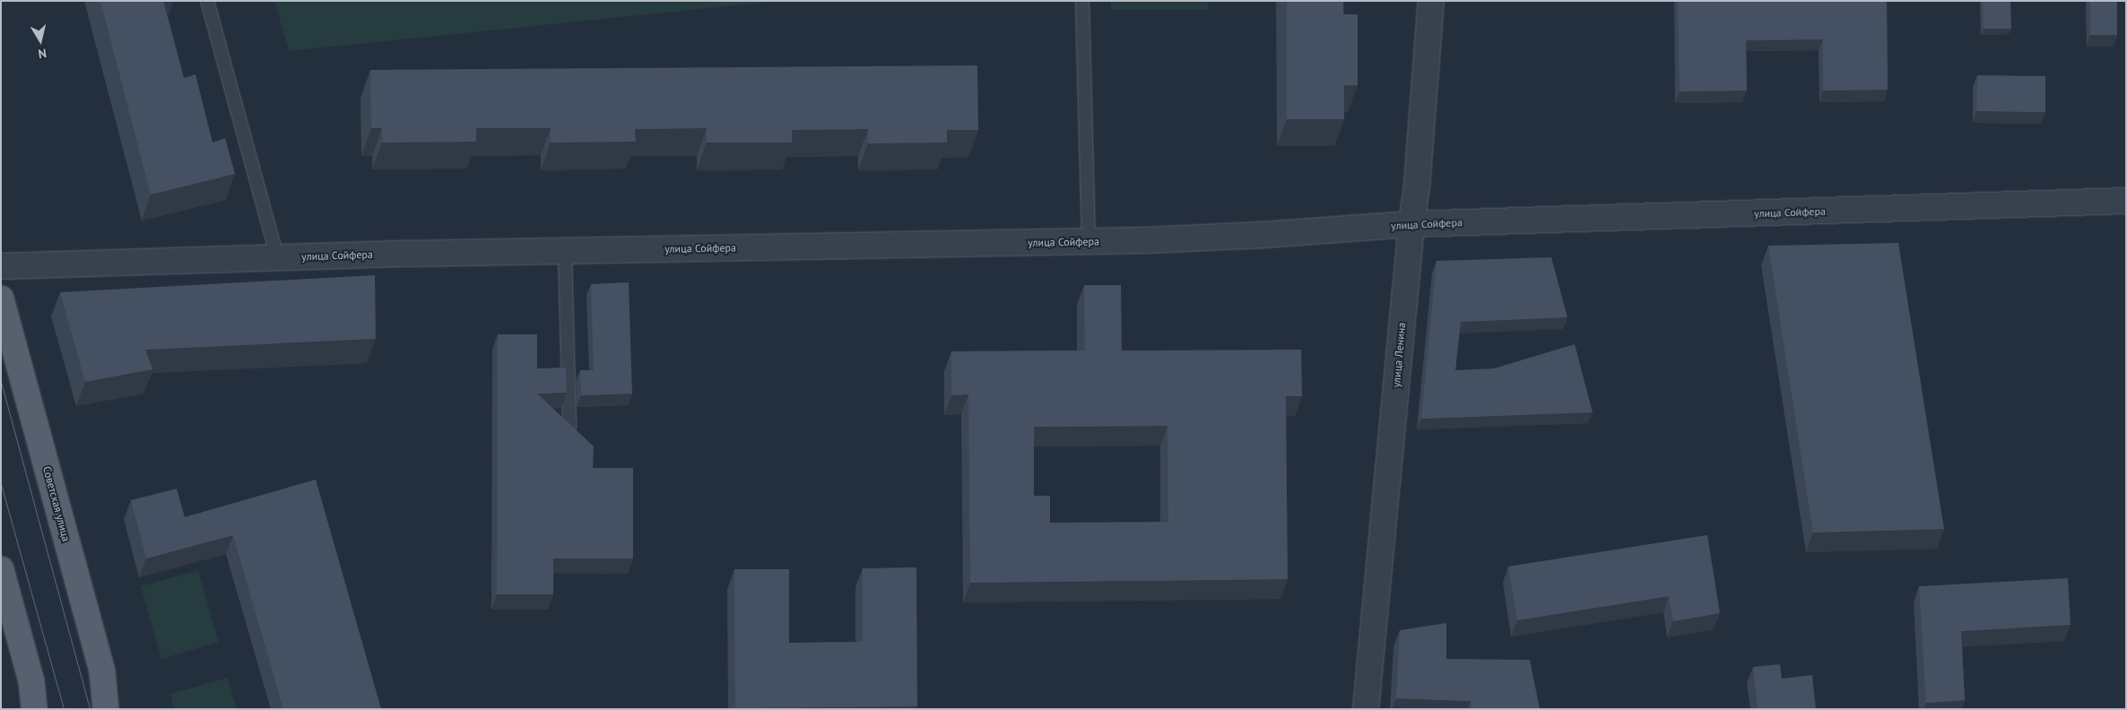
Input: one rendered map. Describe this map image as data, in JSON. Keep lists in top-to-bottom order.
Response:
{
  "streets": {
    "main road": ["Советская улица"],
    "street": ["улица Сойфера", "улица Ленина"]
  },
  "crossings": [
    ["улица Сойфера", "улица Ленина"]
  ],
  "north": "bottom"
}
